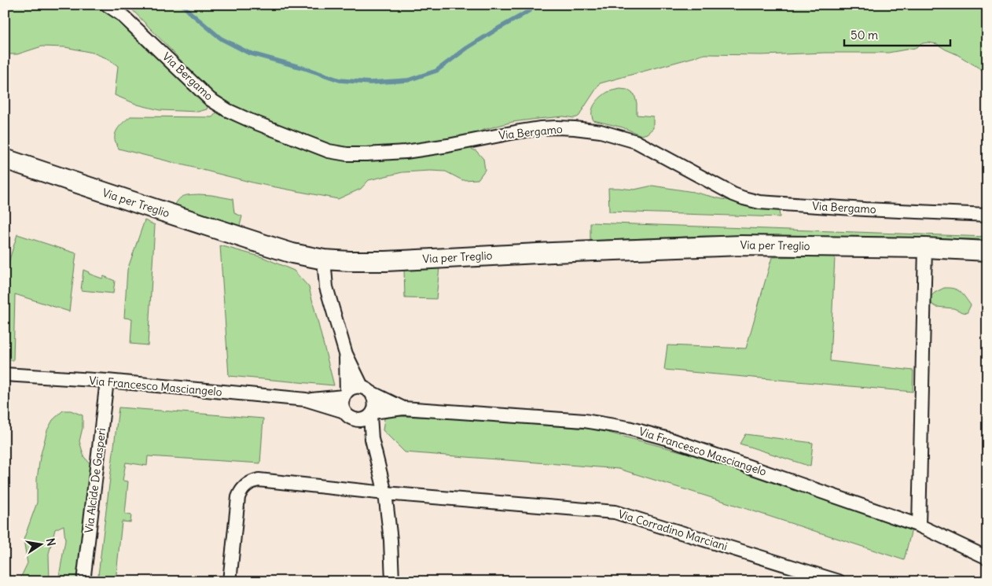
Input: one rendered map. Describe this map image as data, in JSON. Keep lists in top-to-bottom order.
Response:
{
  "streets": {
    "main road": ["Via per Treglio"],
    "street": [
      "Via Bergamo",
      "Via Francesco Masciangelo",
      "Via Alcide De Gasperi",
      "Via Corradino Marciani"
    ]
  },
  "crossings": [
    ["Via Francesco Masciangelo", "Via Alcide De Gasperi"]
  ],
  "scale_bar": "50 m",
  "north": "right"
}
